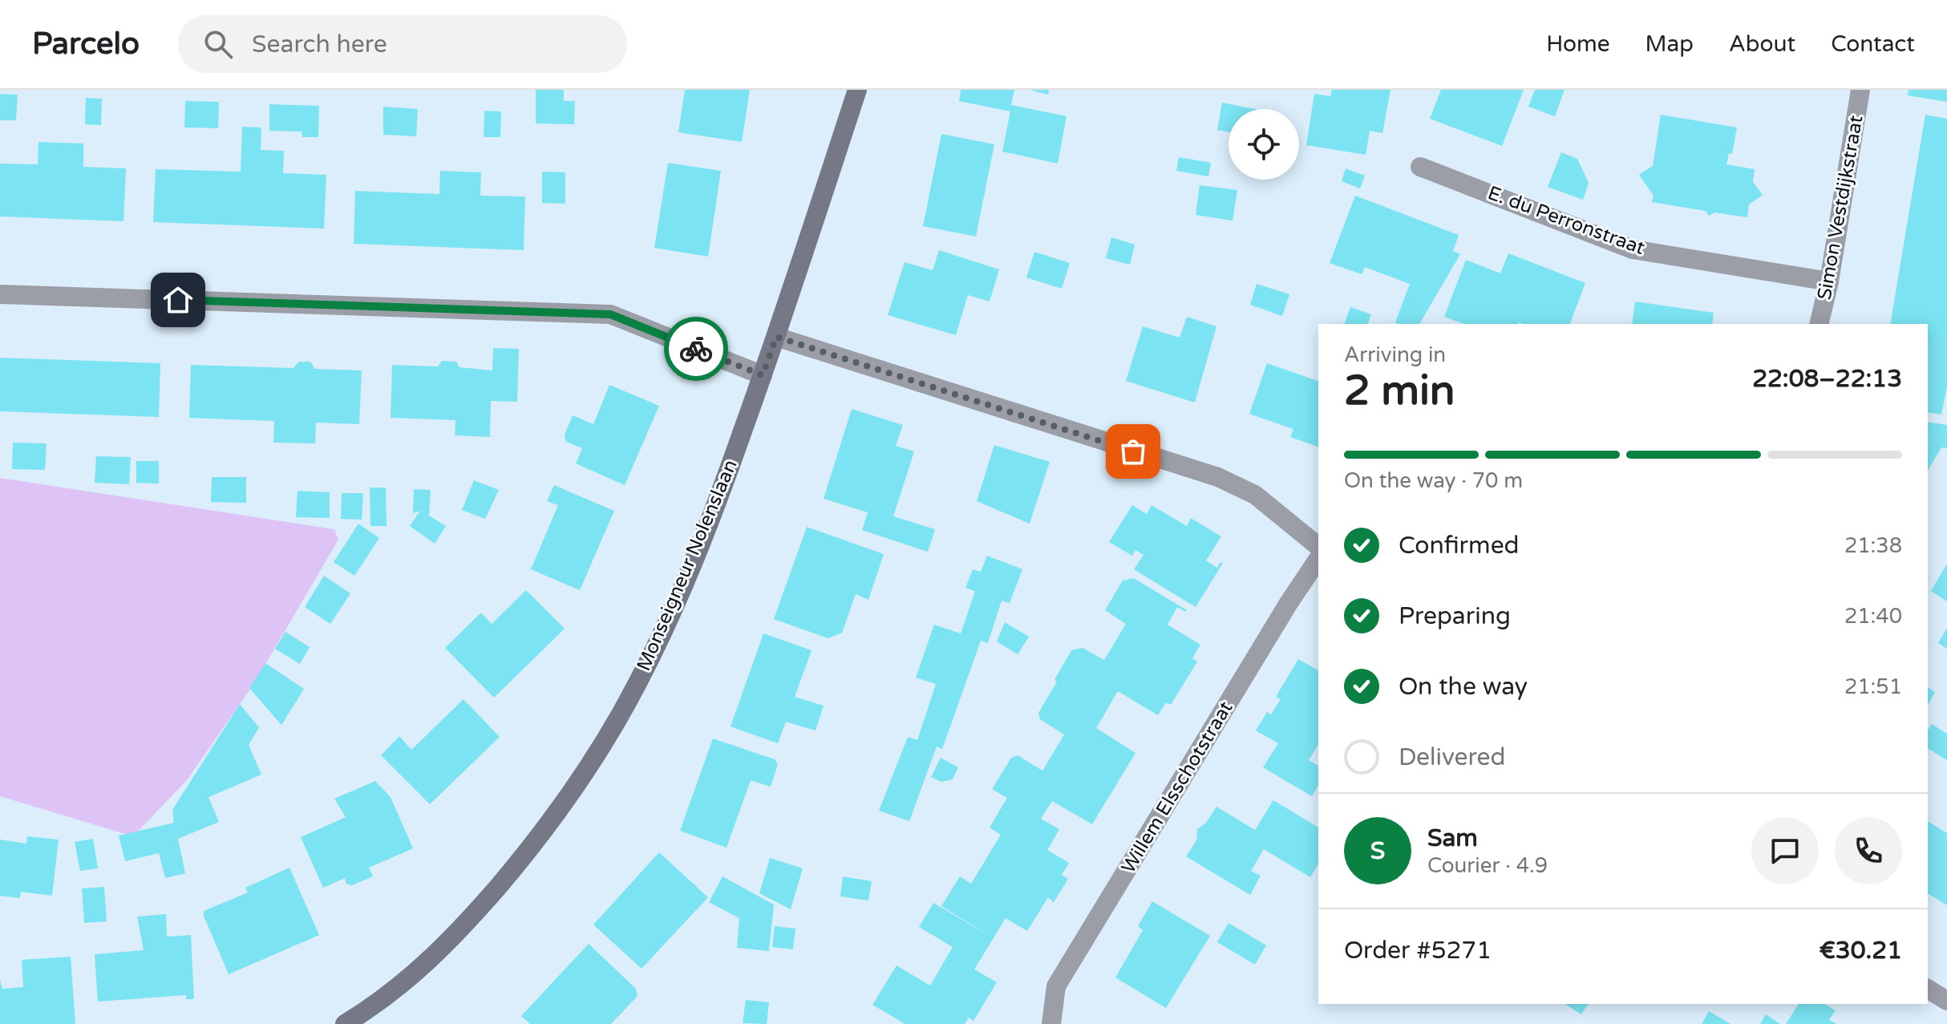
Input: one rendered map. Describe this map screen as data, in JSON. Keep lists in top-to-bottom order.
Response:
{
  "streets": {
    "street": [
      "Simon Vestdijkstraat",
      "E. du Perronstraat",
      "Monseigneur Nolenslaan",
      "Willem Elsschotstraat"
    ]
  },
  "crossings": [
    ["Simon Vestdijkstraat", "E. du Perronstraat"]
  ],
  "page": {
    "header": "Parcelo",
    "search": "Search here",
    "nav": [
      "Home",
      "Map",
      "About",
      "Contact"
    ],
    "heading": ["2 min", "Arriving in", "22:08–22:13"],
    "panel": [
      "Sam",
      "Courier · 4.9",
      "Order #5271",
      "€30.21"
    ],
    "bar": "On the way · 70 m",
    "list": [
      ["Confirmed", "21:38"],
      ["Preparing", "21:40"],
      ["On the way", "21:51"],
      "Delivered"
    ],
    "round": "S"
  }
}
